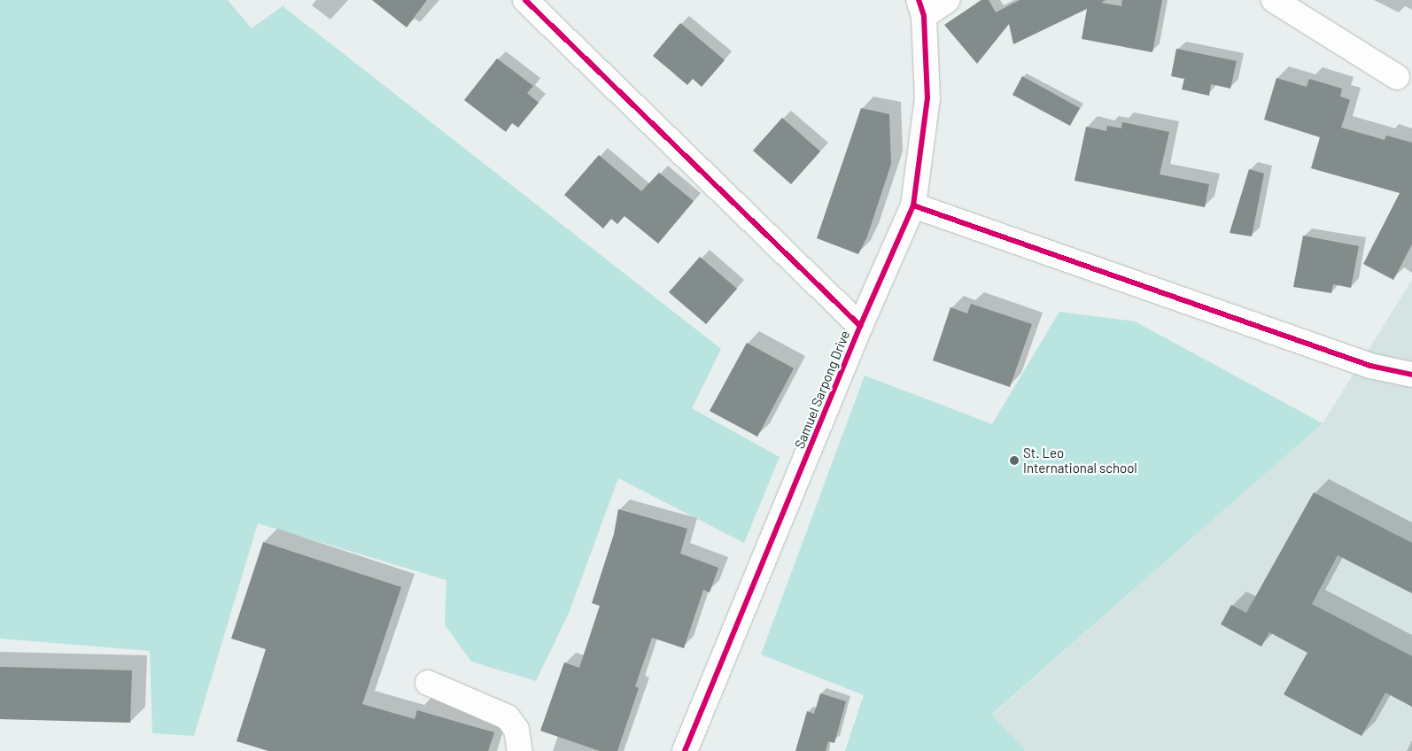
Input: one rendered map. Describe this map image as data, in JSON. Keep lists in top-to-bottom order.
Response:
{
  "streets": {
    "street": ["Samuel Sarpong Drive"]
  },
  "places": ["St. Leo International school"]
}
